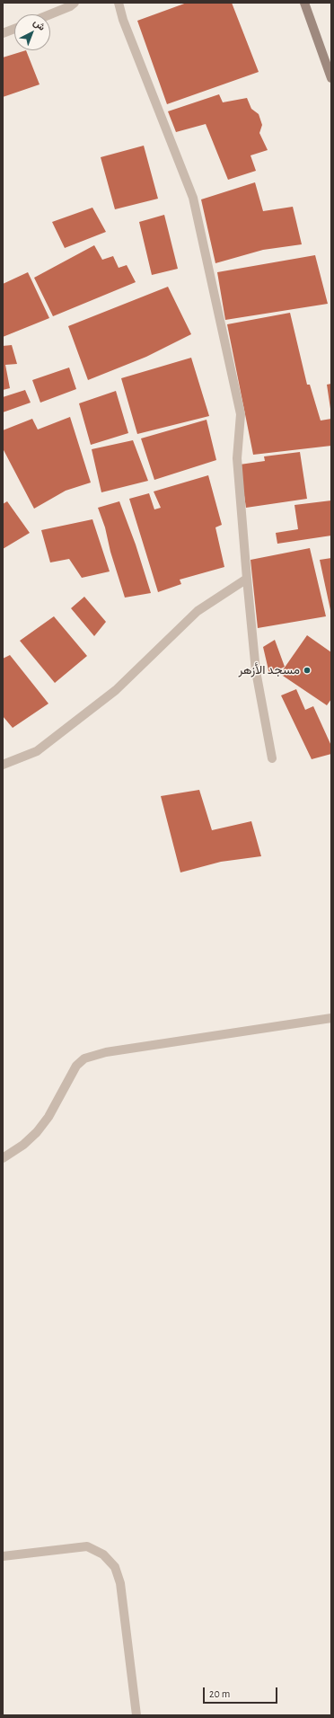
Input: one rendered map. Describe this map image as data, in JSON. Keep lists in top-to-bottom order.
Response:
{
  "places": ["مسجد الأزهر"],
  "scale_bar": "20 m",
  "north": "top right"
}
